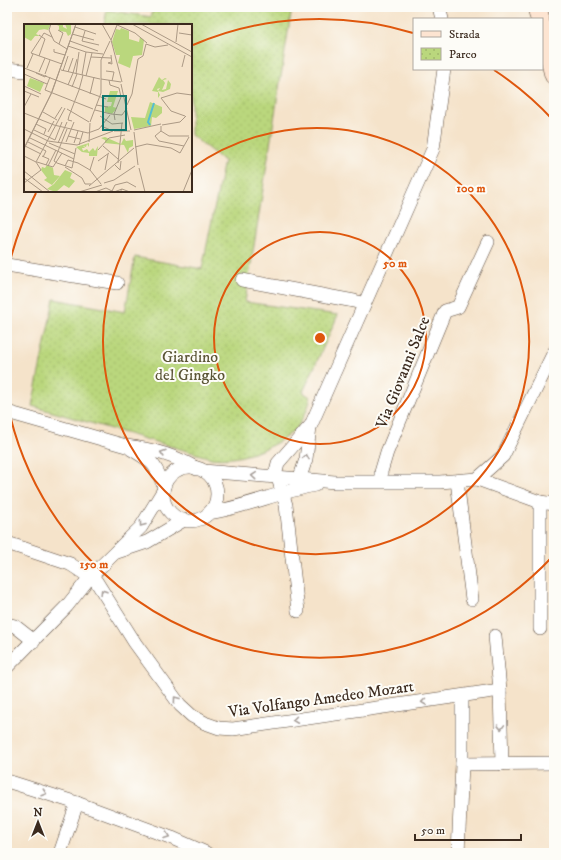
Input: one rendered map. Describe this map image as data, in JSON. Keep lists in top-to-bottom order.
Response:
{
  "streets": {
    "street": ["Via Giovanni Salce", "Via Volfango Amedeo Mozart"]
  },
  "one_way": ["Via Volfango Amedeo Mozart"],
  "parks": ["Giardino del Gingko"],
  "legend": ["Strada", "Parco"],
  "scale_bar": "50 m",
  "north": "top",
  "rings": ["100 m", "50 m", "150 m"]
}
